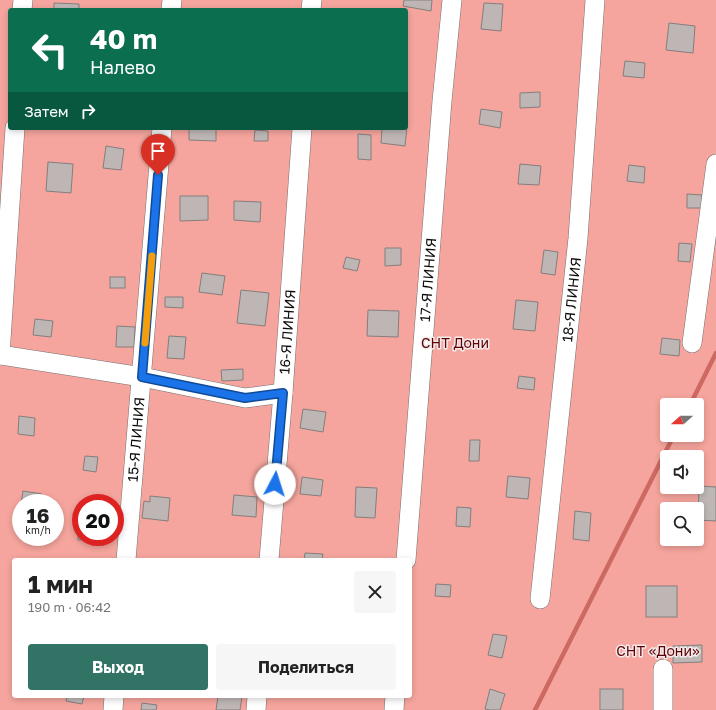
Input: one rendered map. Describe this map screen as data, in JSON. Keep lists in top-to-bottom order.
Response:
{
  "streets": {
    "lane": [
      "17-Я ЛИНИЯ",
      "18-Я ЛИНИЯ",
      "16-Я ЛИНИЯ",
      "15-Я ЛИНИЯ"
    ]
  },
  "parks": ["СНТ Дони", "СНТ «Дони»"],
  "north": "left",
  "page": {
    "turn": ["40 m", "Налево"],
    "then": "Затем",
    "speed": "16 km/h",
    "limit": "20",
    "heading": ["1 мин", "190 m · 06:42"],
    "buttons": ["Выход", "Поделиться"]
  }
}
